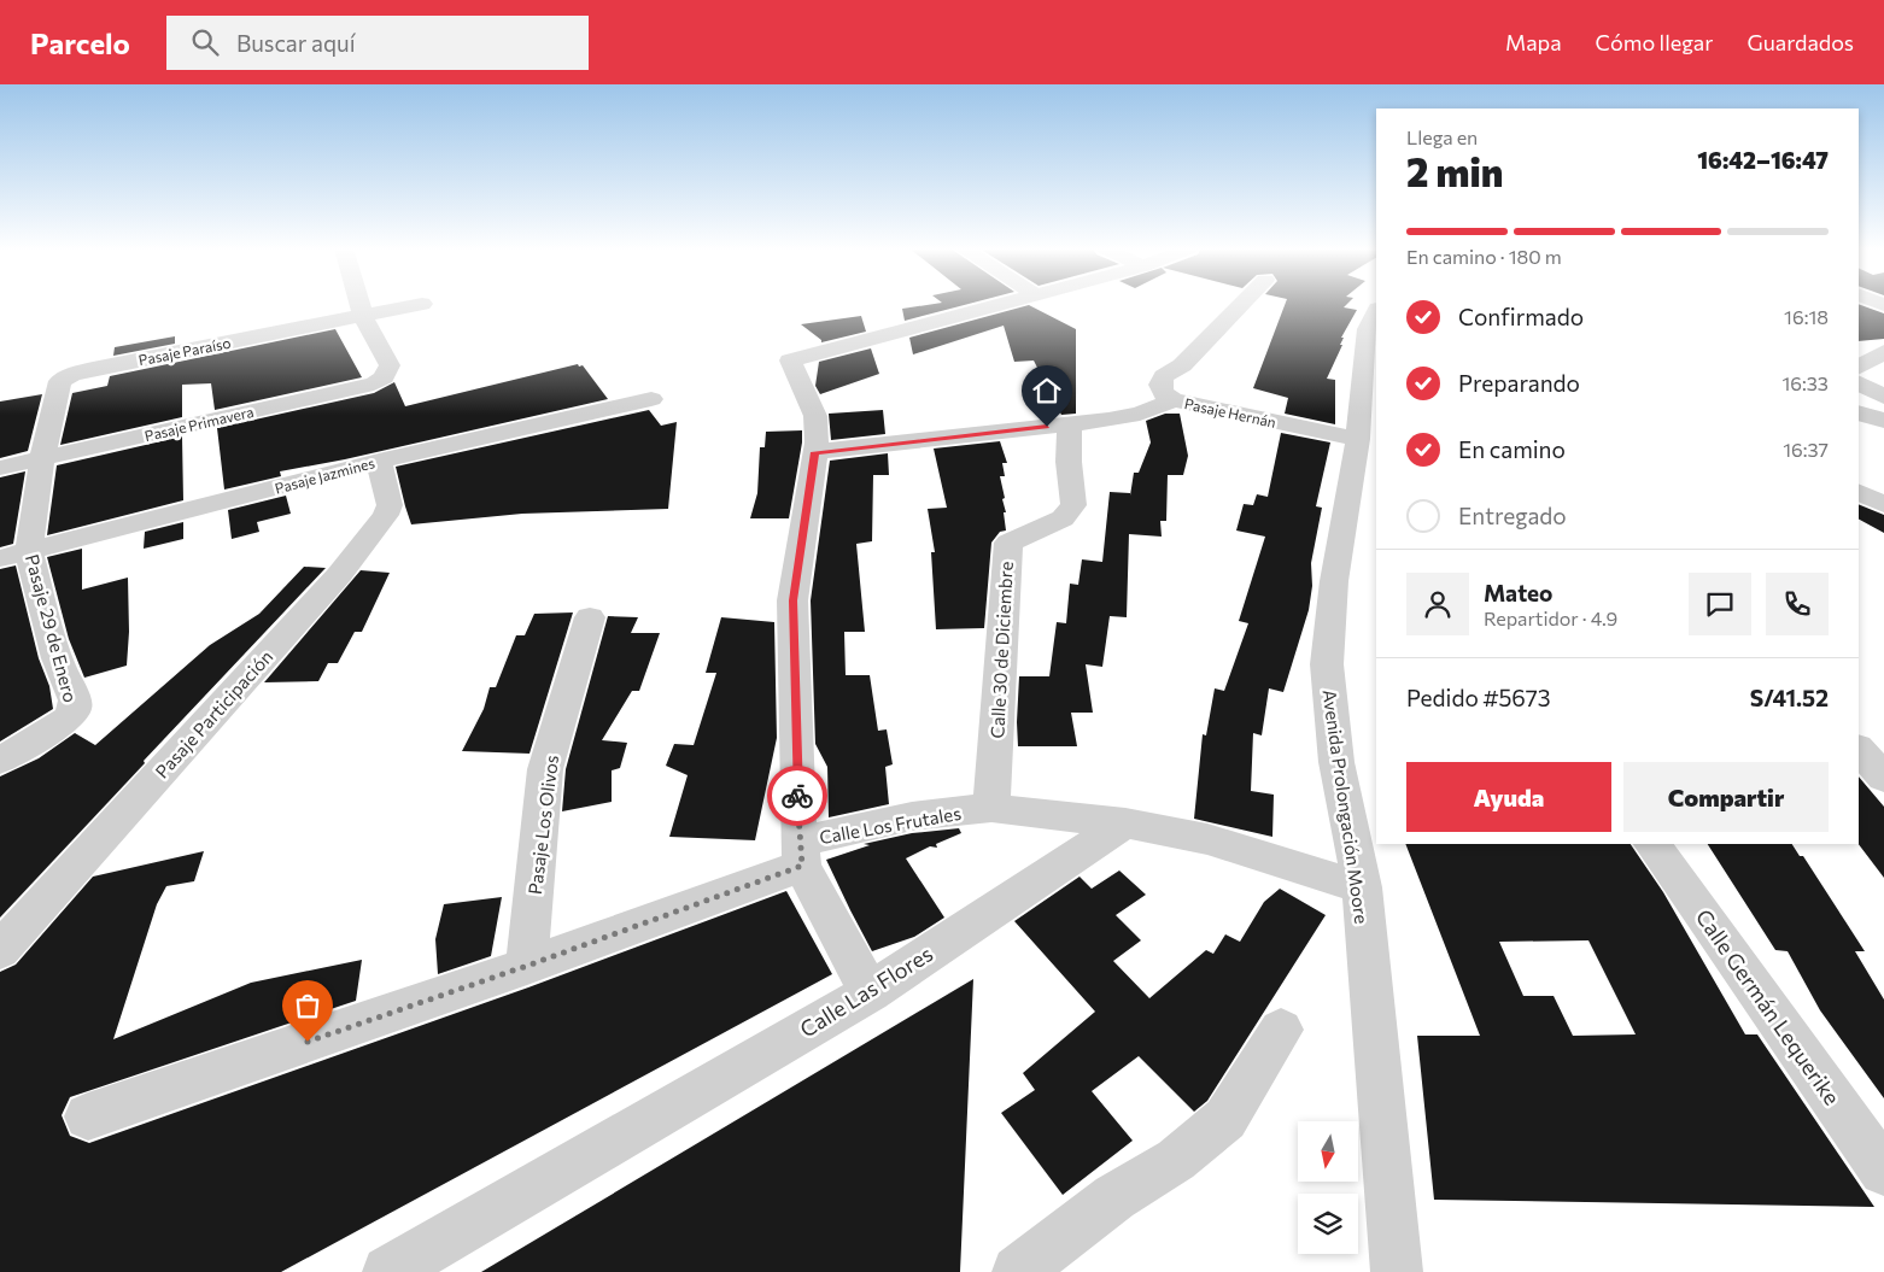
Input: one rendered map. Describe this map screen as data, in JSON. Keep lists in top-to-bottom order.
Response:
{
  "streets": {
    "street": [
      "Pasaje Paraíso",
      "Pasaje Hernán",
      "Pasaje Primavera",
      "Pasaje Jazmines",
      "Pasaje 29 de Enero",
      "Calle 30 de Diciembre",
      "Pasaje Participación",
      "Avenida Prolongación Moore",
      "Pasaje Los Olivos",
      "Calle Los Frutales",
      "Calle Las Flores",
      "Calle Germán Lequerike"
    ]
  },
  "crossings": [
    ["Pasaje Paraíso", "Pasaje Primavera"],
    ["Pasaje Paraíso", "Pasaje 29 de Enero"],
    ["Pasaje Hernán", "Calle 30 de Diciembre"],
    ["Pasaje Hernán", "Avenida Prolongación Moore"],
    ["Pasaje Primavera", "Pasaje 29 de Enero"],
    ["Pasaje Jazmines", "Pasaje 29 de Enero"],
    ["Pasaje Jazmines", "Pasaje Participación"],
    ["Calle 30 de Diciembre", "Calle Los Frutales"],
    ["Pasaje Los Olivos", "Calle Los Frutales"],
    ["Calle Los Frutales", "Calle Las Flores"]
  ],
  "north": "bottom",
  "page": {
    "header": "Parcelo",
    "search": "Buscar aquí",
    "nav": ["Mapa", "Cómo llegar", "Guardados"],
    "heading": ["2 min", "Llega en", "16:42–16:47"],
    "panel": [
      "Mateo",
      "Repartidor · 4.9",
      "Pedido #5673",
      "S/41.52"
    ],
    "bar": "En camino · 180 m",
    "list": [
      ["Confirmado", "16:18"],
      ["Preparando", "16:33"],
      ["En camino", "16:37"],
      "Entregado"
    ],
    "buttons": ["Ayuda", "Compartir"]
  }
}
